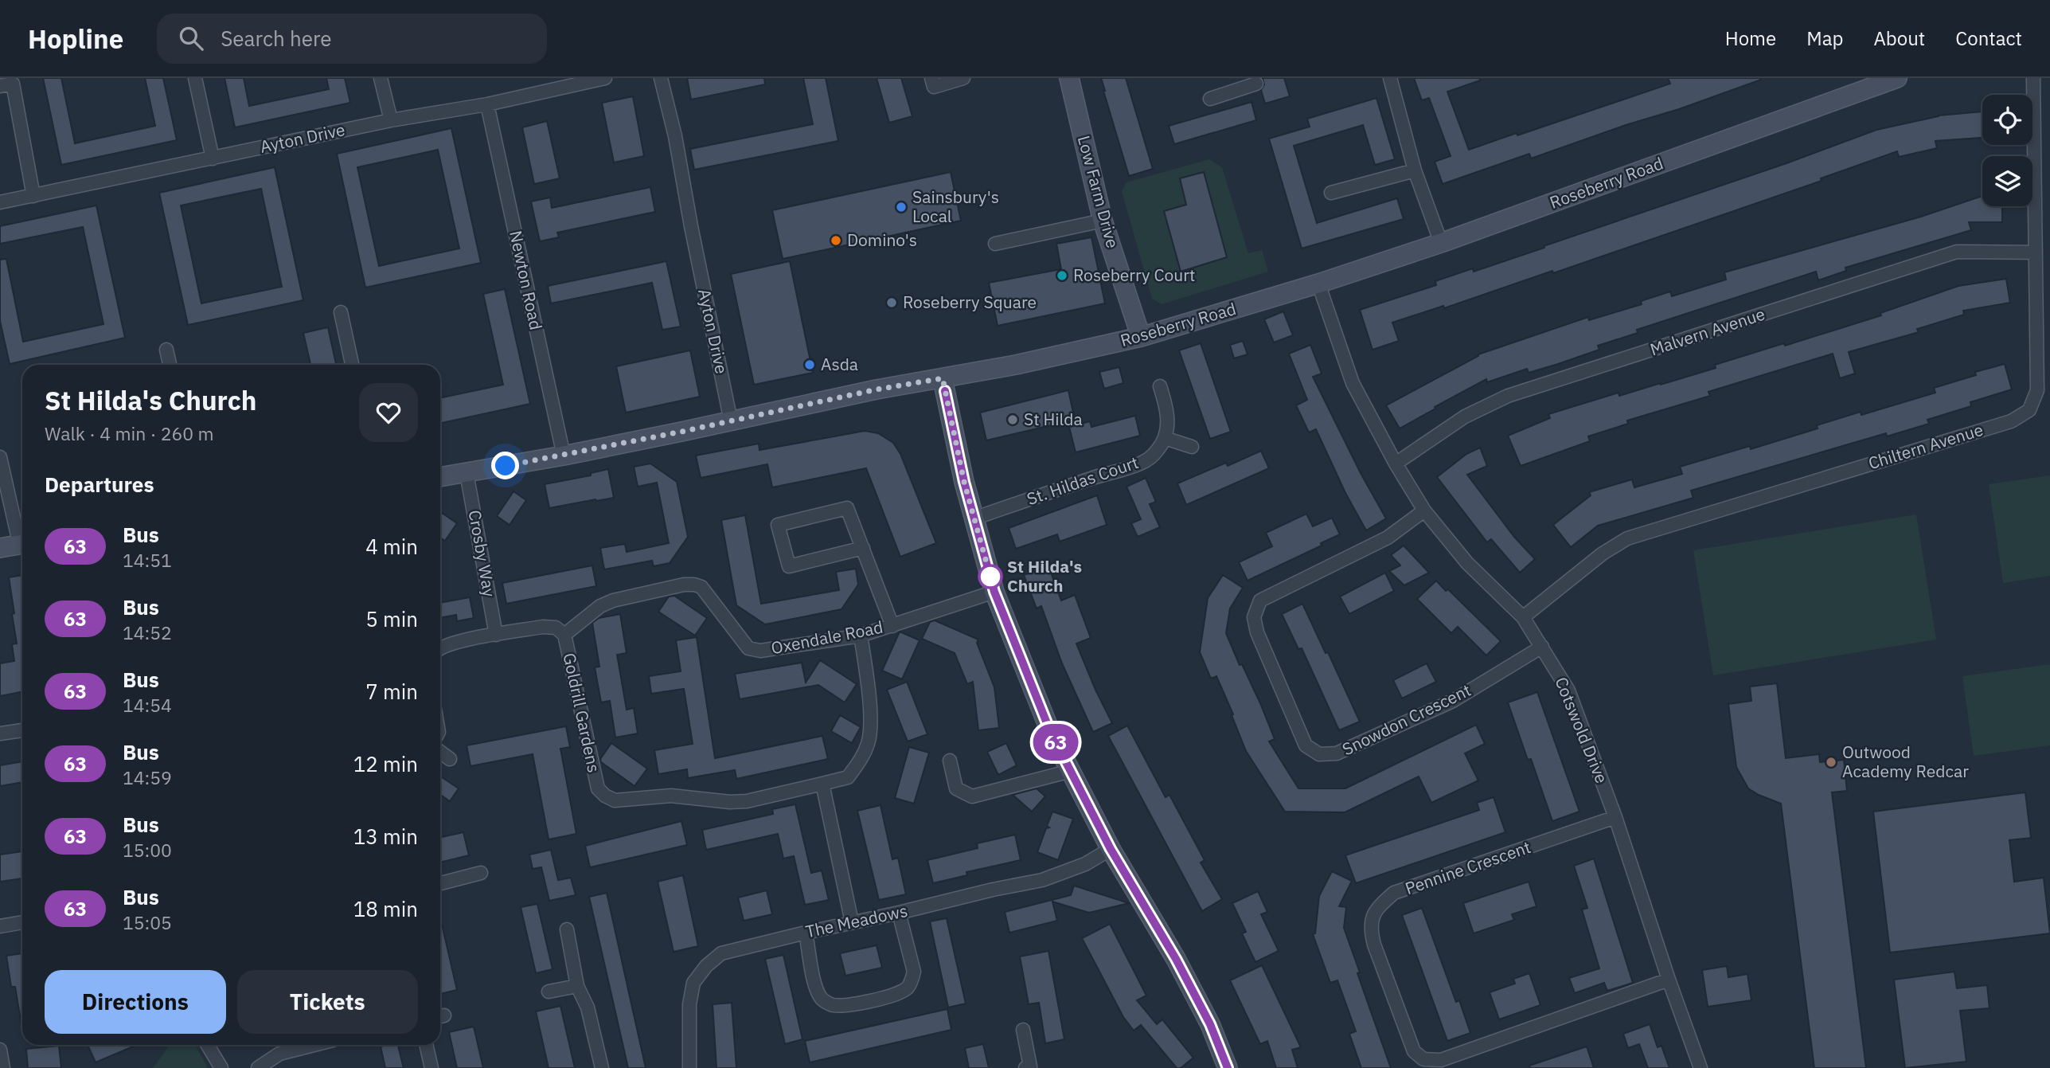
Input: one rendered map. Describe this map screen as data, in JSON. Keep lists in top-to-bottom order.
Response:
{
  "streets": {
    "street": [
      "Ayton Drive",
      "Roseberry Road",
      "Low Farm Drive",
      "Newton Road",
      "Malvern Avenue",
      "Chiltern Avenue",
      "St. Hildas Court",
      "Crosby Way",
      "Oxendale Road",
      "Goldrill Gardens",
      "Snowdon Crescent",
      "Cotswold Drive",
      "Pennine Crescent",
      "The Meadows"
    ]
  },
  "crossings": [
    ["Ayton Drive", "Roseberry Road"],
    ["Ayton Drive", "Newton Road"],
    ["Roseberry Road", "Low Farm Drive"],
    ["Roseberry Road", "Newton Road"],
    ["Roseberry Road", "Crosby Way"],
    ["Roseberry Road", "Cotswold Drive"],
    ["Malvern Avenue", "Chiltern Avenue"],
    ["Malvern Avenue", "Cotswold Drive"],
    ["Chiltern Avenue", "Cotswold Drive"],
    ["Crosby Way", "Goldrill Gardens"],
    ["Oxendale Road", "Goldrill Gardens"],
    ["Snowdon Crescent", "Cotswold Drive"],
    ["Cotswold Drive", "Pennine Crescent"]
  ],
  "places": [
    "Sainsbury's Local",
    "Domino's",
    "Roseberry Court",
    "Roseberry Square",
    "Asda",
    "St Hilda",
    "St Hilda's Church",
    "Outwood Academy Redcar"
  ],
  "lines": ["bus line 63"],
  "page": {
    "header": "Hopline",
    "search": "Search here",
    "nav": [
      "Home",
      "Map",
      "About",
      "Contact"
    ],
    "on_map": "63",
    "heading": [
      ["St Hilda's Church", "Walk · 4 min · 260 m"],
      "Departures"
    ],
    "list": [
      {
        "mark": "63",
        "name": "Bus",
        "note": "14:51",
        "value": "4 min"
      },
      {
        "mark": "63",
        "name": "Bus",
        "note": "14:52",
        "value": "5 min"
      },
      {
        "mark": "63",
        "name": "Bus",
        "note": "14:54",
        "value": "7 min"
      },
      {
        "mark": "63",
        "name": "Bus",
        "note": "14:59",
        "value": "12 min"
      },
      {
        "mark": "63",
        "name": "Bus",
        "note": "15:00",
        "value": "13 min"
      },
      {
        "mark": "63",
        "name": "Bus",
        "note": "15:05",
        "value": "18 min"
      }
    ],
    "buttons": ["Directions", "Tickets"]
  }
}
